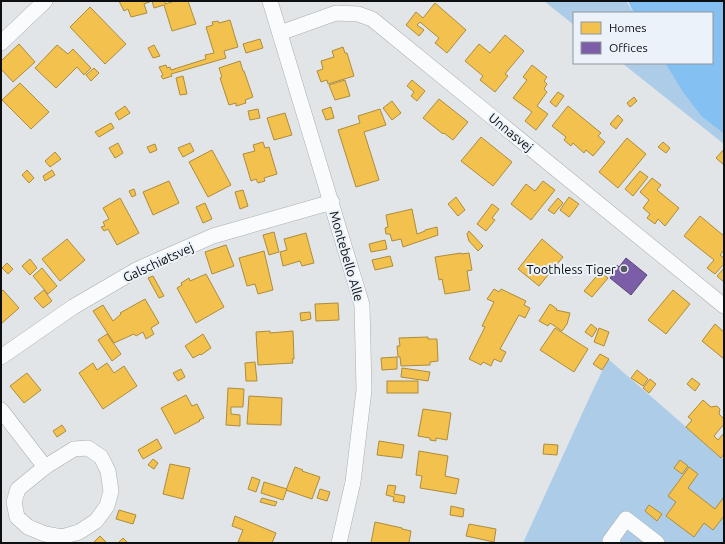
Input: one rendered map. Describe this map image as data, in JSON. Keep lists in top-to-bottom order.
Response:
{
  "streets": {
    "street": ["Unnasvej", "Montebello Alle", "Galschiøtsvej"]
  },
  "crossings": [
    ["Unnasvej", "Montebello Alle"],
    ["Montebello Alle", "Galschiøtsvej"]
  ],
  "places": ["Toothless Tiger"],
  "legend": ["Homes", "Offices"]
}
